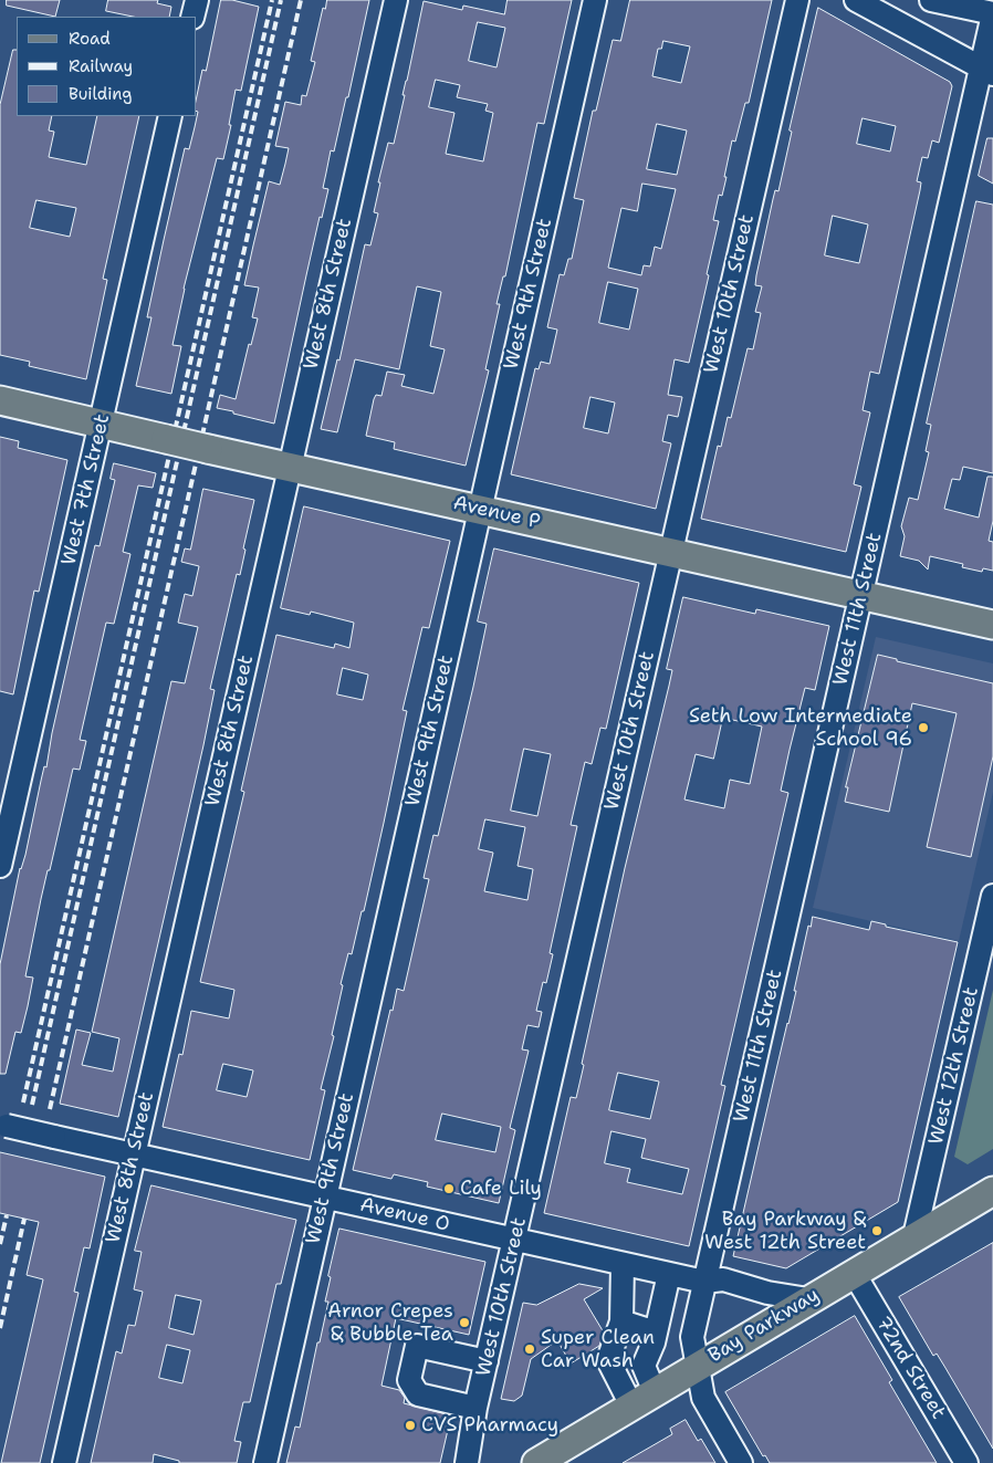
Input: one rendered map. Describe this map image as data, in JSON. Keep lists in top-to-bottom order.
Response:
{
  "streets": {
    "main road": ["Avenue P", "Bay Parkway"],
    "street": [
      "West 8th Street",
      "West 9th Street",
      "West 10th Street",
      "West 7th Street",
      "West 11th Street",
      "West 12th Street",
      "Avenue O",
      "72nd Street"
    ]
  },
  "crossings": [
    ["West 8th Street", "Avenue P"],
    ["West 8th Street", "Avenue O"],
    ["West 9th Street", "Avenue P"],
    ["West 9th Street", "Avenue O"],
    ["West 10th Street", "Avenue P"],
    ["West 10th Street", "Avenue O"],
    ["West 7th Street", "Avenue P"],
    ["Avenue P", "West 11th Street"],
    ["West 11th Street", "Avenue O"],
    ["West 11th Street", "Bay Parkway"],
    ["West 12th Street", "Bay Parkway"],
    ["Avenue O", "Bay Parkway"],
    ["Bay Parkway", "72nd Street"]
  ],
  "places": [
    "Seth Low Intermediate School 96",
    "Cafe Lily",
    "Bay Parkway & West 12th Street",
    "Arnor Crepes & Bubble Tea",
    "Super Clean Car Wash",
    "CVS Pharmacy"
  ],
  "legend": ["Road", "Railway", "Building"]
}
